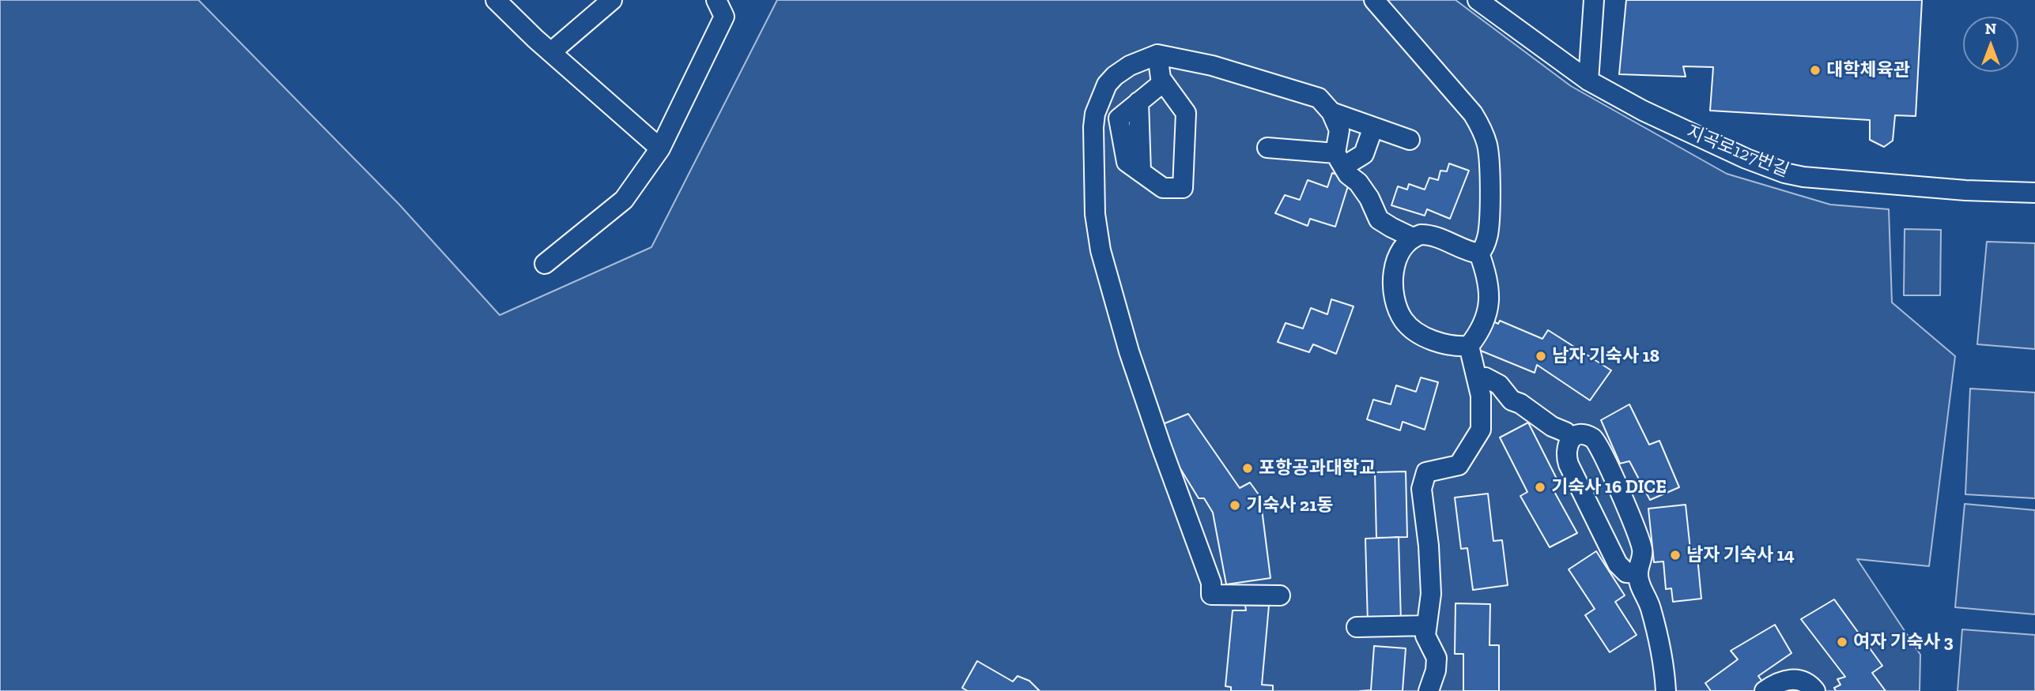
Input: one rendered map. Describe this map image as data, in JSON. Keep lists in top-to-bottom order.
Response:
{
  "streets": {
    "street": ["지곡로127번길"]
  },
  "places": [
    "대학체육관",
    "남자 기숙사 18",
    "포항공과대학교",
    "기숙사 16 DICE",
    "기숙사 21동",
    "남자 기숙사 14",
    "여자 기숙사 3"
  ],
  "north": "top"
}
